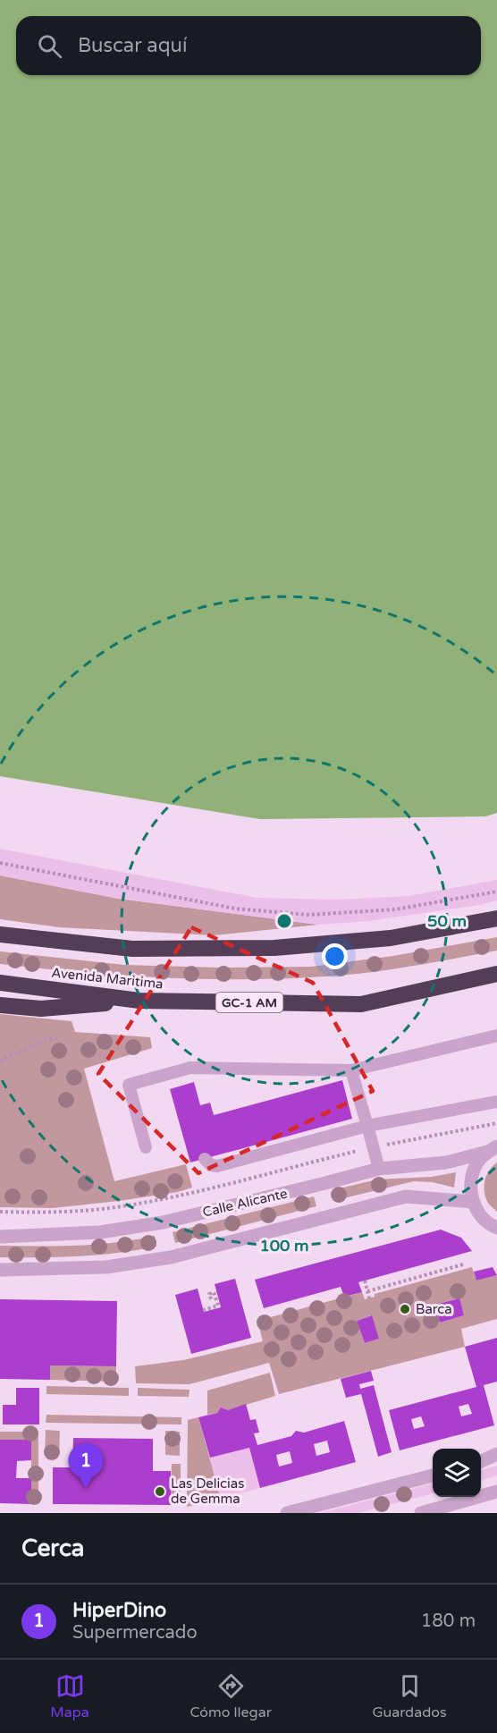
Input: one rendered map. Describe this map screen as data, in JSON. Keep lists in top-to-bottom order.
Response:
{
  "streets": {
    "highway": ["Avenida Maritima", "GC-1 AM"],
    "street": ["Calle Alicante"]
  },
  "places": ["Barca", "Las Delicias de Gemma"],
  "page": {
    "search": "Buscar aquí",
    "pins": "1",
    "heading": "Cerca",
    "list": [
      {
        "mark": "1",
        "name": "HiperDino",
        "note": "Supermercado",
        "value": "180 m"
      }
    ],
    "nav": ["Mapa", "Cómo llegar", "Guardados"]
  },
  "rings": ["50 m", "100 m"]
}
